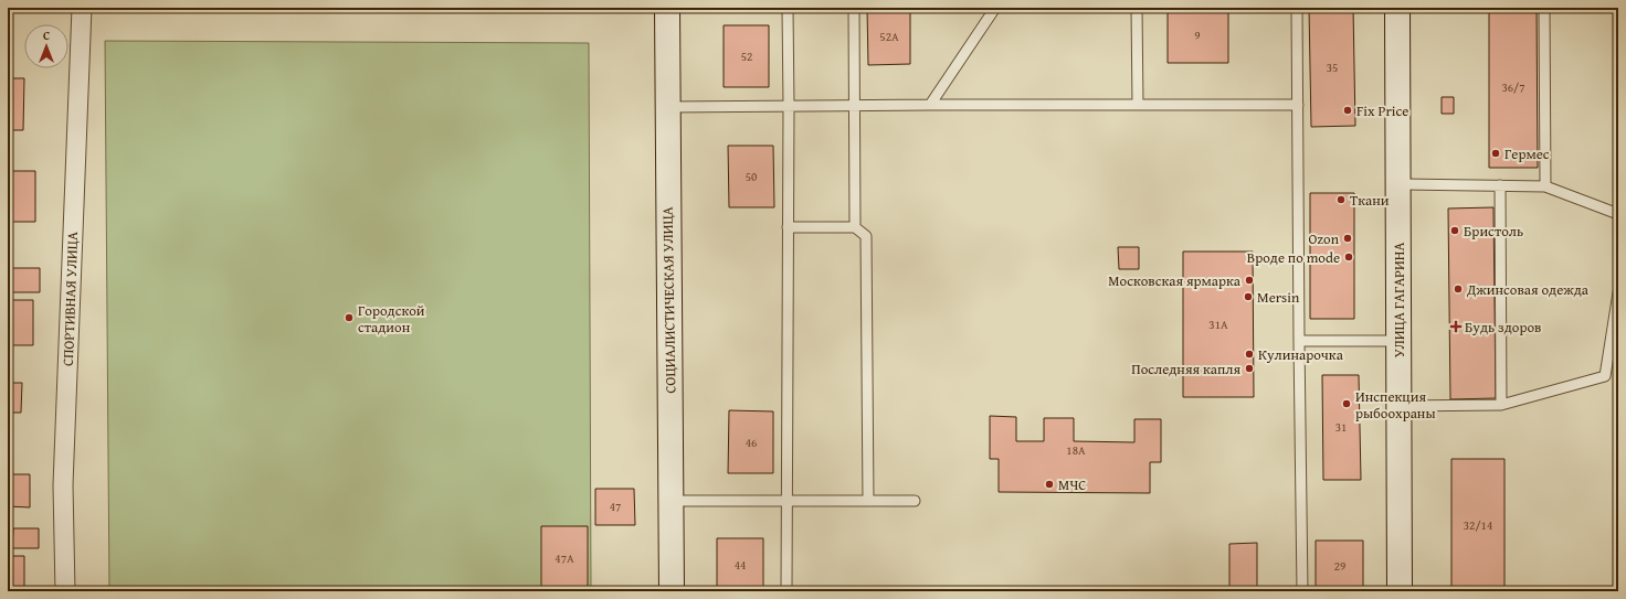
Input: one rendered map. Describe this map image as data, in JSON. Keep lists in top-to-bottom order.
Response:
{
  "streets": {
    "main road": ["СОЦИАЛИСТИЧЕСКАЯ УЛИЦА", "УЛИЦА ГАГАРИНА"],
    "street": ["СПОРТИВНАЯ УЛИЦА"]
  },
  "places": {
    "other": [
      "Fix Price",
      "Гермес",
      "Ткани",
      "Бристоль",
      "Ozon",
      "Вроде по mode",
      "Московская ярмарка",
      "Джинсовая одежда",
      "Mersin",
      "Городской стадион",
      "Кулинарочка",
      "Последняя капля",
      "Инспекция рыбоохраны",
      "МЧС"
    ],
    "health": ["Будь здоров"]
  },
  "house_numbers": [
    "9",
    "52А",
    "52",
    "35",
    "36/7",
    "50",
    "31А",
    "31",
    "46",
    "18А",
    "47",
    "32/14",
    "47А",
    "44",
    "29"
  ],
  "north": "top"
}
